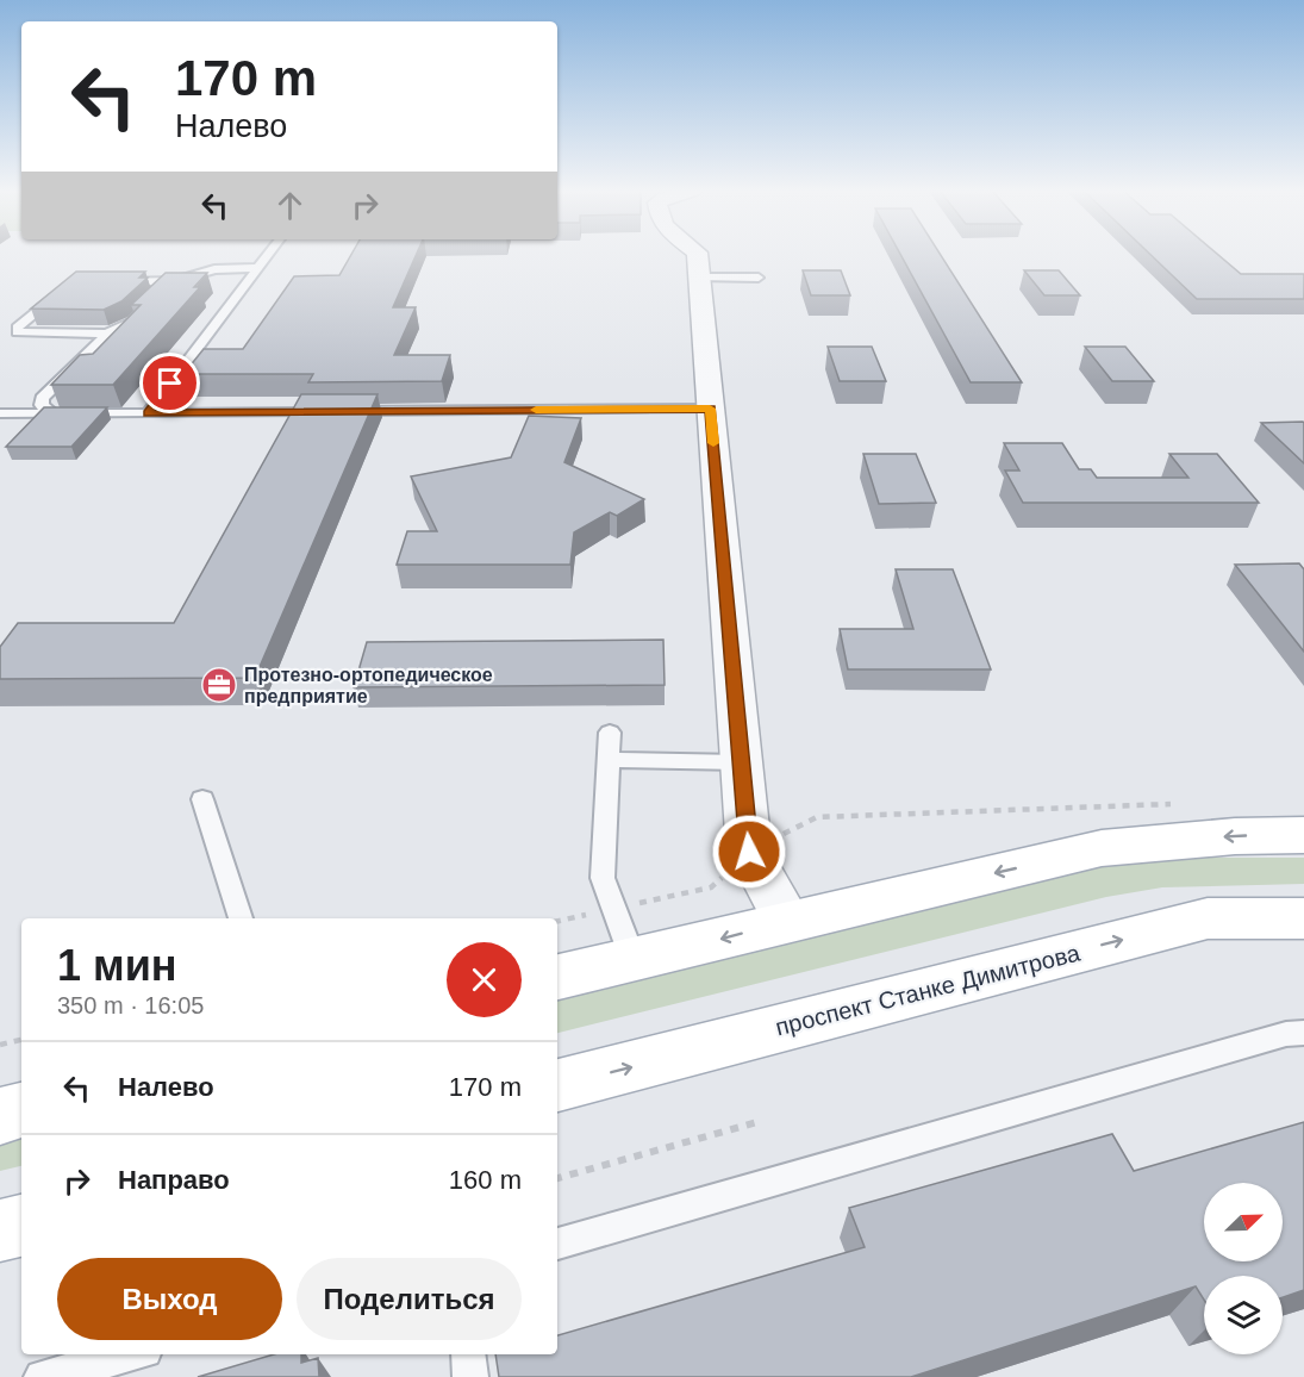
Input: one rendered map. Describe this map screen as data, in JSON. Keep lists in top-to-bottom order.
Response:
{
  "streets": {
    "main road": ["проспект Станке Димитрова"]
  },
  "places": {
    "office": ["Протезно-ортопедическое предприятие"]
  },
  "north": "top right",
  "page": {
    "turn": ["170 m", "Налево"],
    "heading": ["1 мин", "350 m · 16:05"],
    "list": [
      {
        "name": "Налево",
        "value": "170 m"
      },
      {
        "name": "Направо",
        "value": "160 m"
      }
    ],
    "buttons": ["Выход", "Поделиться"]
  }
}
